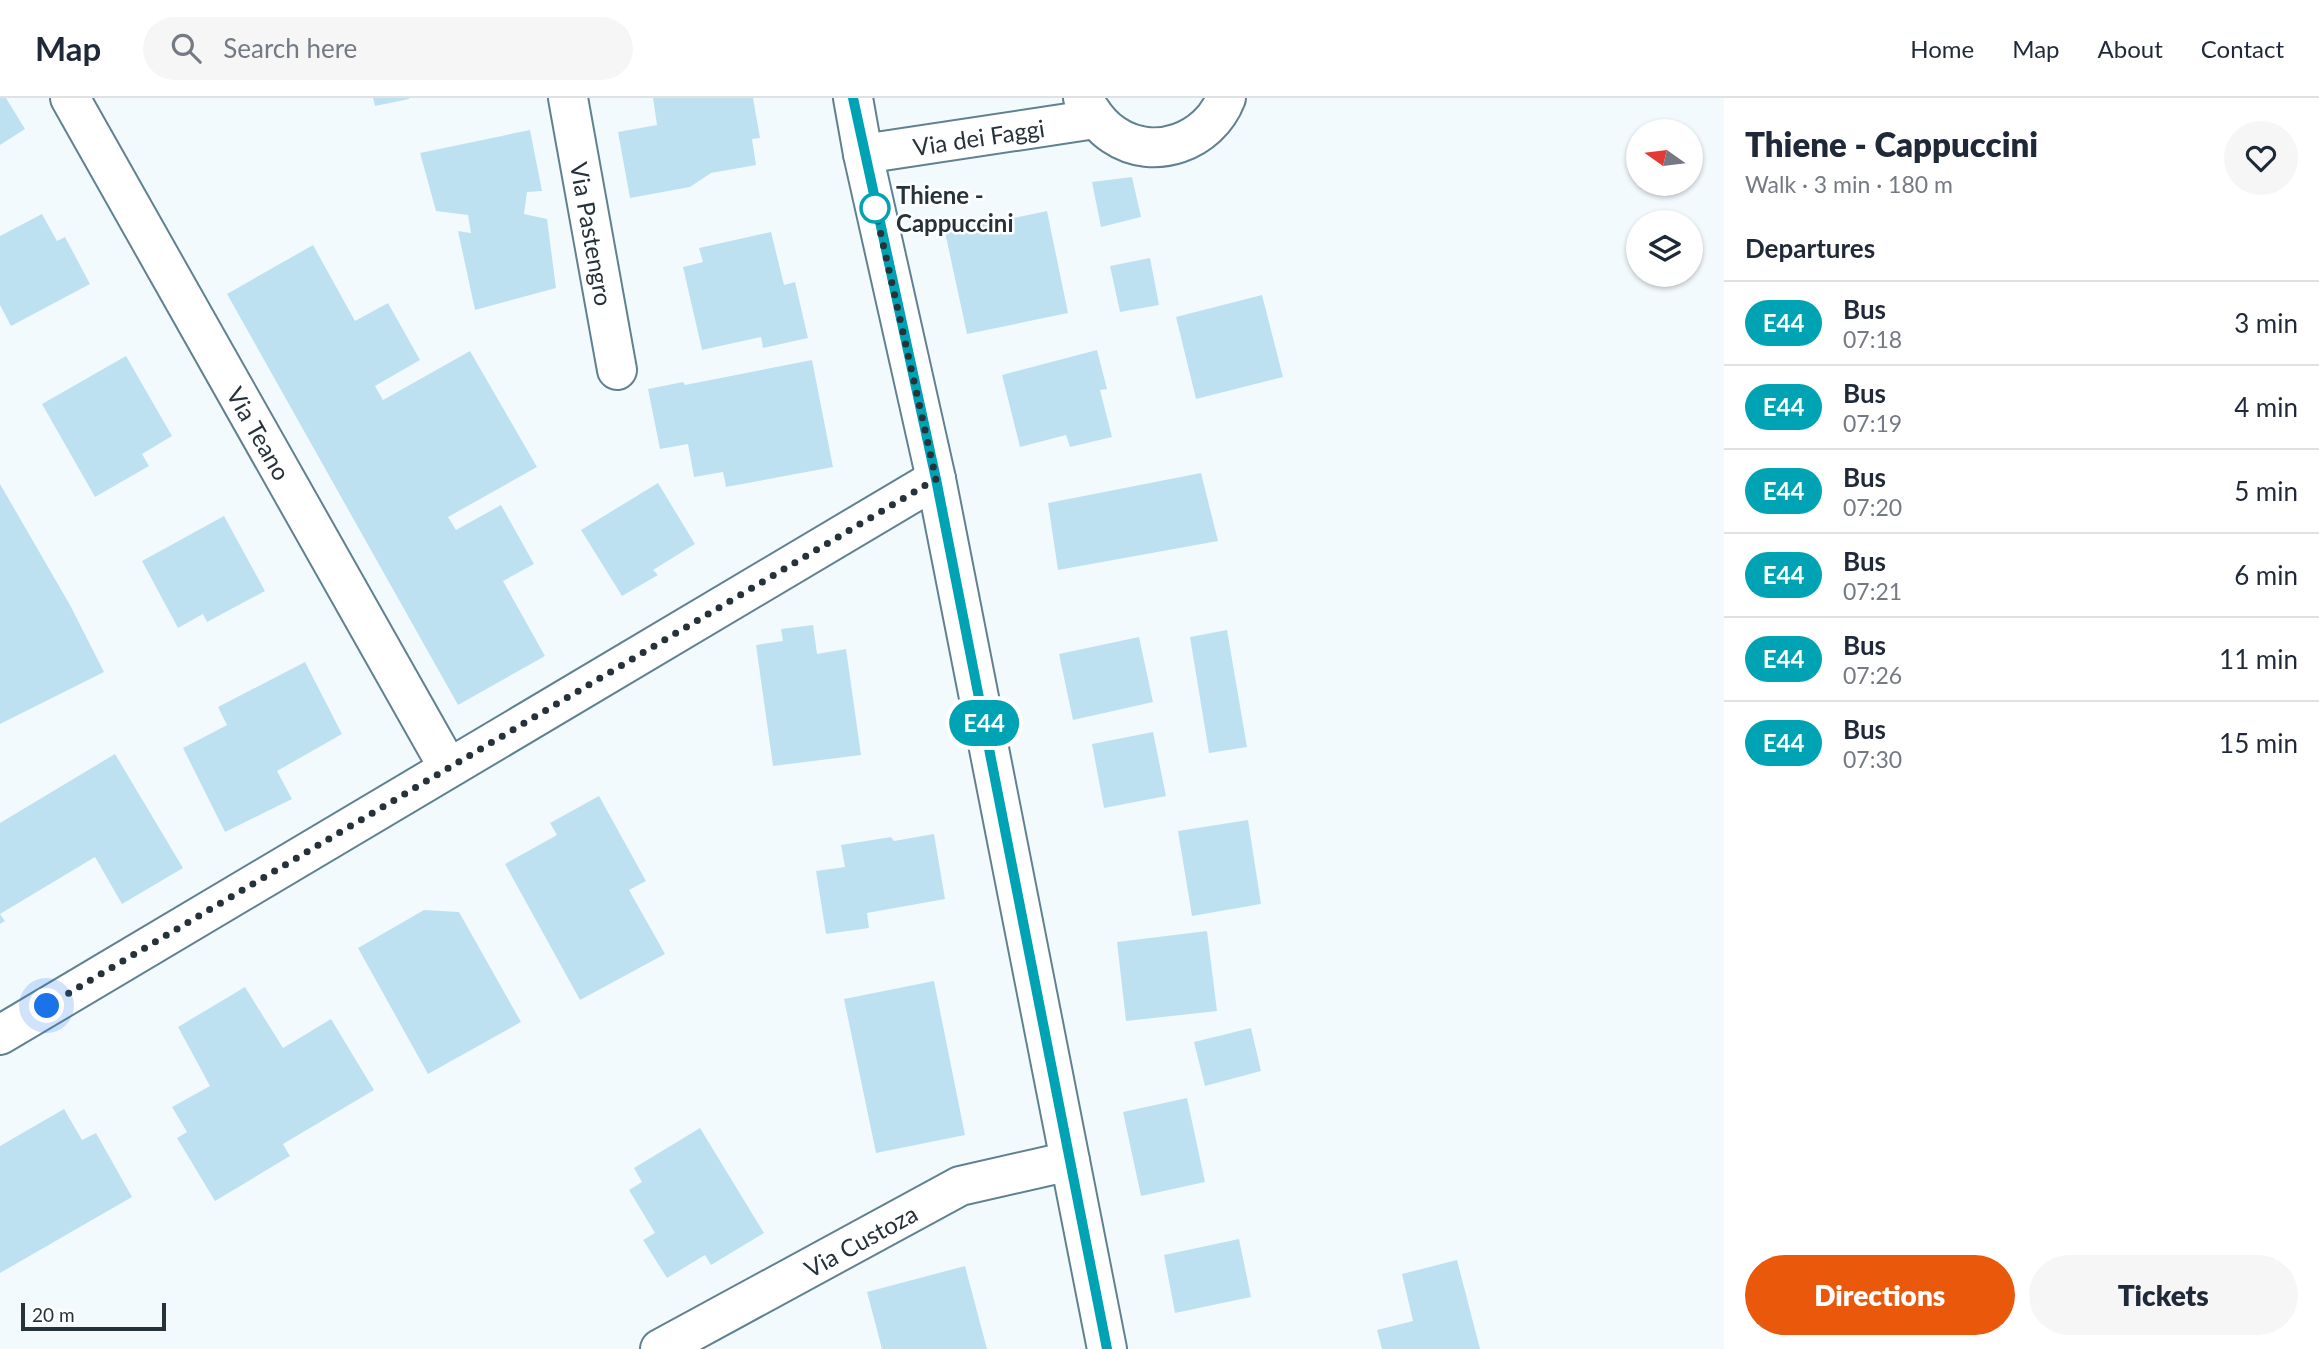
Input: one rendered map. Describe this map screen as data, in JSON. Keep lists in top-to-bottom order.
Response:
{
  "streets": {
    "street": [
      "Via dei Faggi",
      "Via Pastengro",
      "Via Teano",
      "Via Custoza"
    ]
  },
  "places": ["Thiene - Cappuccini"],
  "lines": ["bus line E44"],
  "scale_bar": "20 m",
  "north": "left",
  "page": {
    "header": "Map",
    "search": "Search here",
    "nav": [
      "Home",
      "Map",
      "About",
      "Contact"
    ],
    "on_map": "E44",
    "heading": [
      ["Thiene - Cappuccini", "Walk · 3 min · 180 m"],
      "Departures"
    ],
    "list": [
      {
        "mark": "E44",
        "name": "Bus",
        "note": "07:18",
        "value": "3 min"
      },
      {
        "mark": "E44",
        "name": "Bus",
        "note": "07:19",
        "value": "4 min"
      },
      {
        "mark": "E44",
        "name": "Bus",
        "note": "07:20",
        "value": "5 min"
      },
      {
        "mark": "E44",
        "name": "Bus",
        "note": "07:21",
        "value": "6 min"
      },
      {
        "mark": "E44",
        "name": "Bus",
        "note": "07:26",
        "value": "11 min"
      },
      {
        "mark": "E44",
        "name": "Bus",
        "note": "07:30",
        "value": "15 min"
      }
    ],
    "buttons": ["Directions", "Tickets"],
    "scale": "20 m"
  }
}
